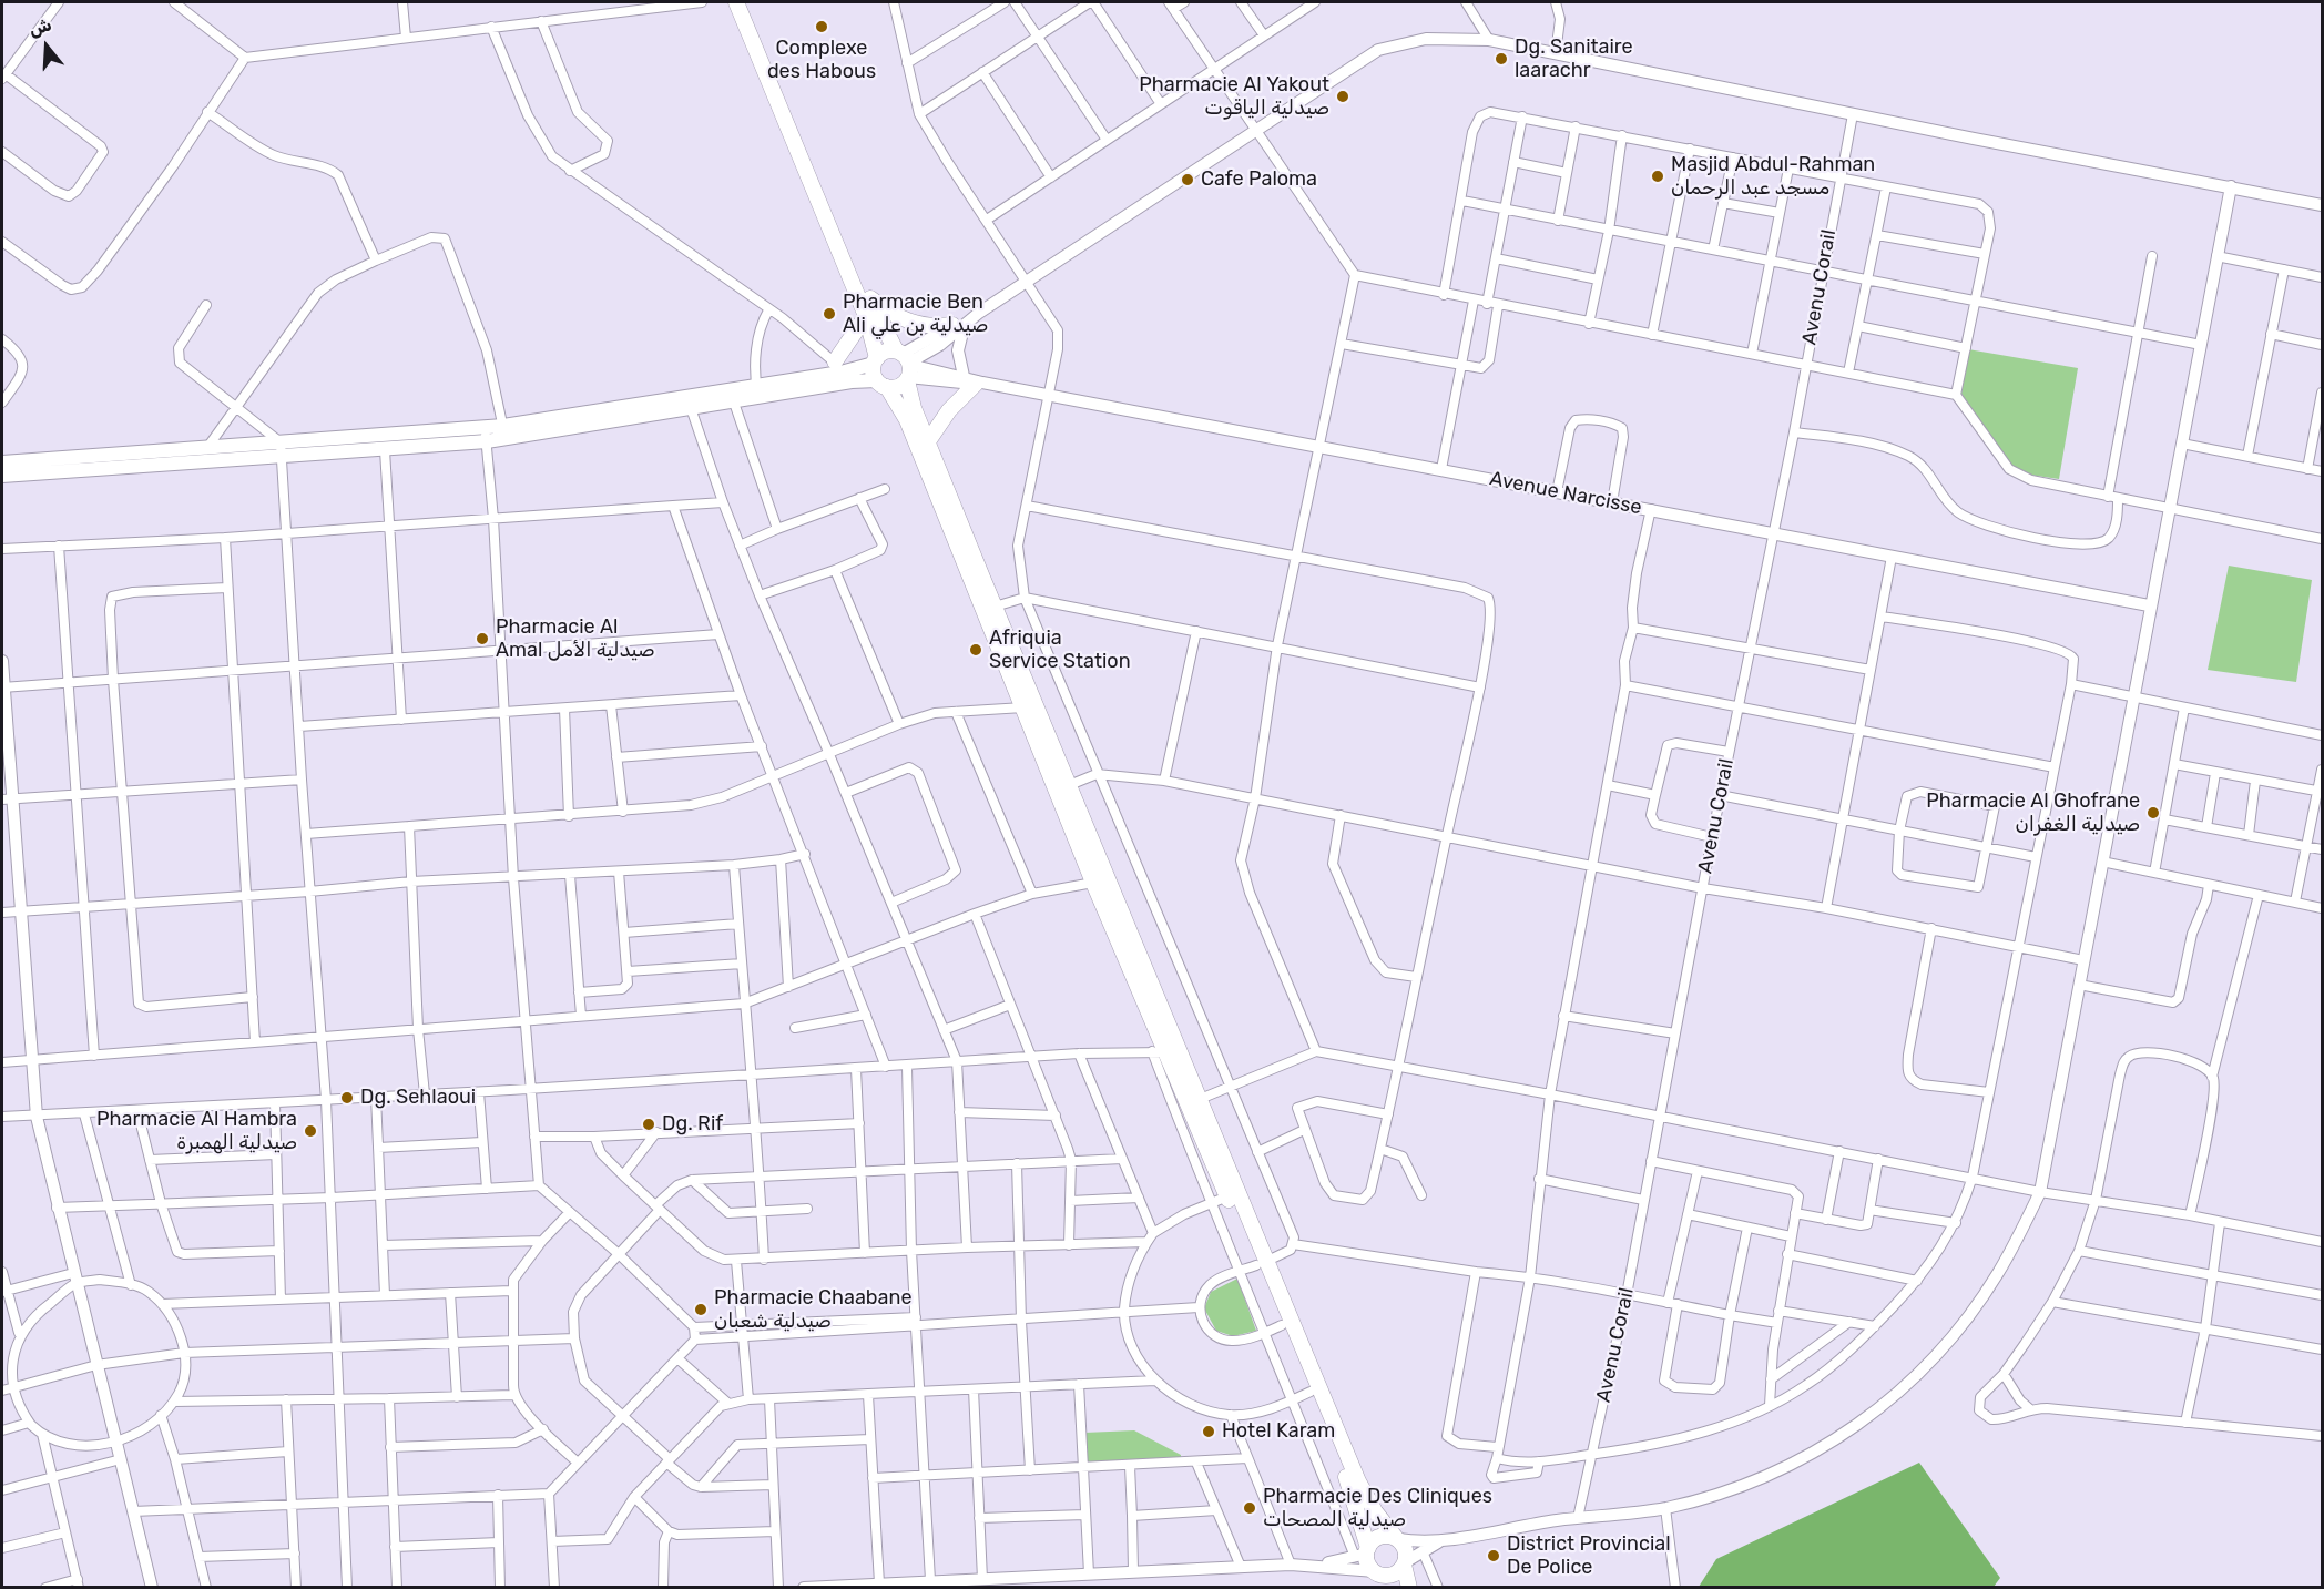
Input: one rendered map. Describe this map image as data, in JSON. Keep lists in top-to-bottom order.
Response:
{
  "streets": {
    "street": ["Avenu Corail", "Avenue Narcisse"]
  },
  "crossings": [
    ["Avenu Corail", "Avenue Narcisse"]
  ],
  "places": [
    "Complexe des Habous",
    "Dg. Sanitaire laarachr",
    "Pharmacie Al Yakout صيدلية الياقوت",
    "Masjid Abdul-Rahman مسجد عبد الرحمان",
    "Cafe Paloma",
    "Pharmacie Ben Ali صيدلية بن علي",
    "Pharmacie Al Amal صيدلية الأمل",
    "Afriquia Service Station",
    "Pharmacie Al Ghofrane صيدلية الغفران",
    "Dg. Sehlaoui",
    "Dg. Rif",
    "Pharmacie Al Hambra صيدلية الهمبرة",
    "Pharmacie Chaabane صيدلية شعبان",
    "Hotel Karam",
    "Pharmacie Des Cliniques صيدلية المصحات",
    "District Provincial De Police"
  ],
  "north": "top"
}
